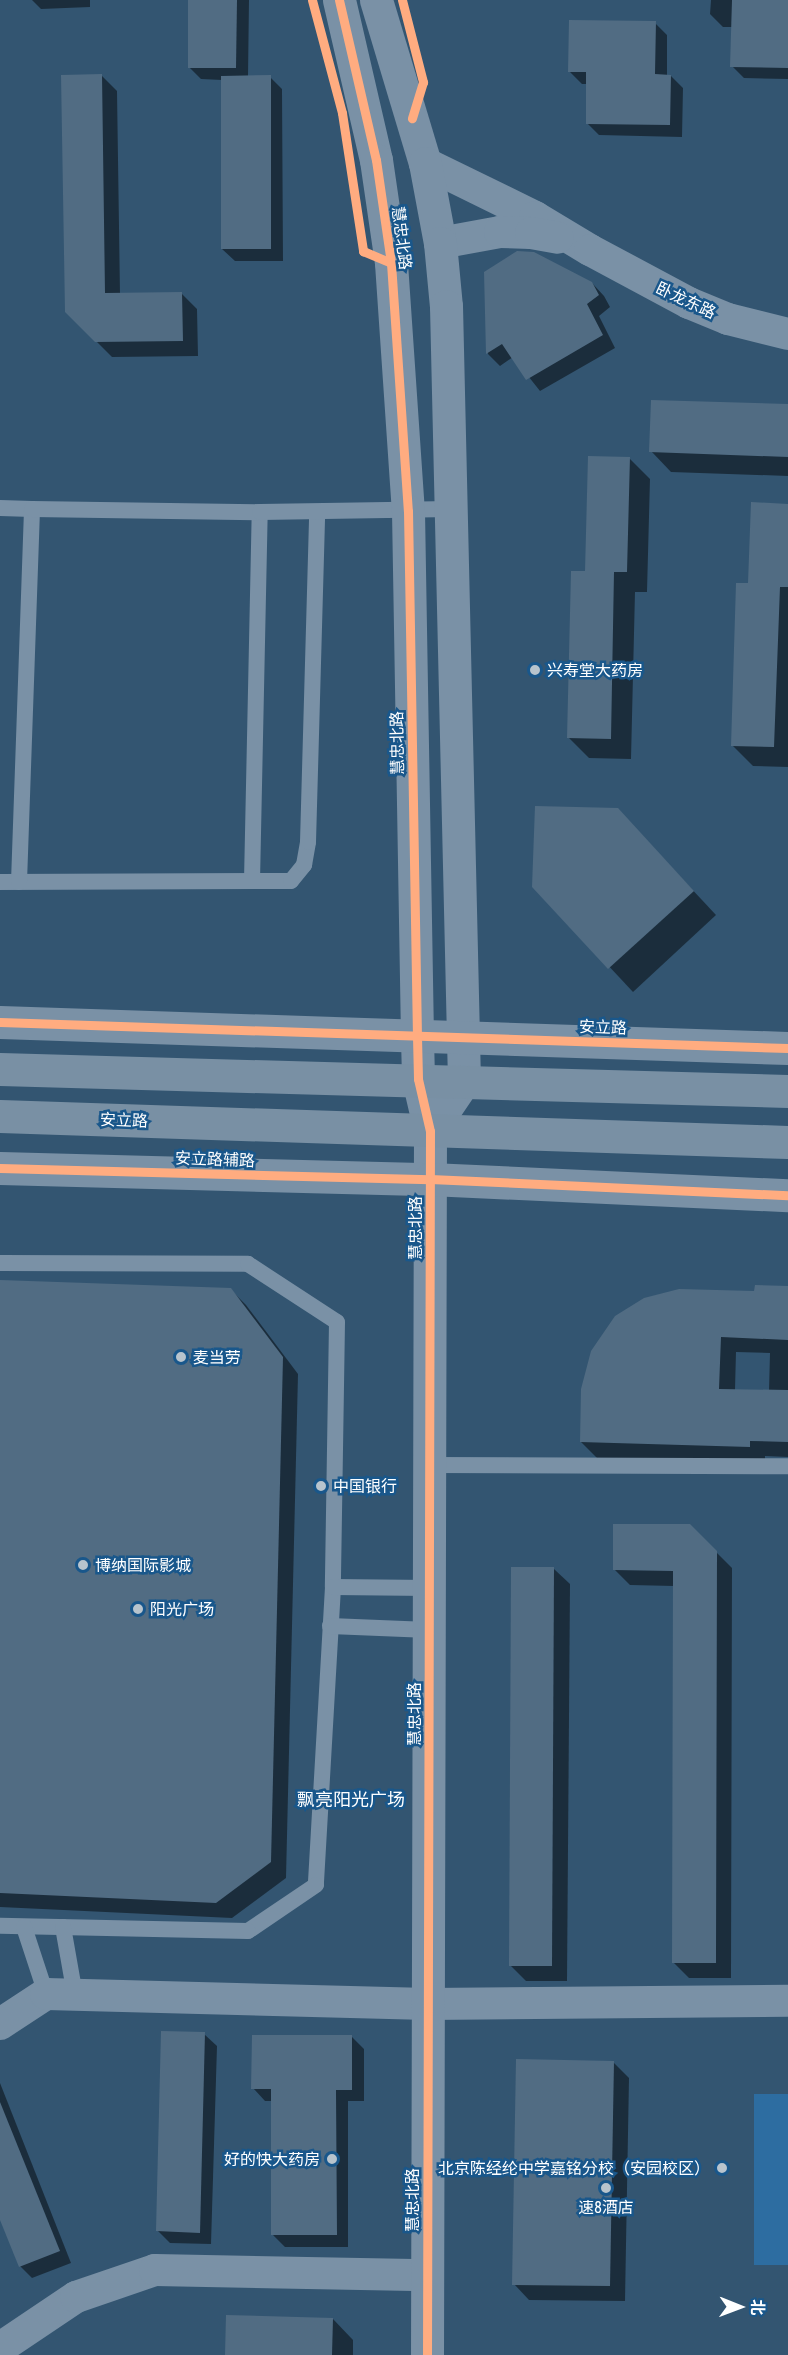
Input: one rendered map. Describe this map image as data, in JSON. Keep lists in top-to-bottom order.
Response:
{
  "streets": {
    "main road": ["安立路"],
    "street": ["慧忠北路", "卧龙东路", "安立路辅路"]
  },
  "crossings": [
    ["慧忠北路", "安立路"],
    ["慧忠北路", "安立路辅路"]
  ],
  "districts": ["飘亮阳光广场"],
  "places": [
    "兴寿堂大药房",
    "麦当劳",
    "中国银行",
    "博纳国际影城",
    "阳光广场",
    "好的快大药房",
    "北京陈经纶中学嘉铭分校（安园校区）",
    "速8酒店"
  ],
  "north": "right"
}
